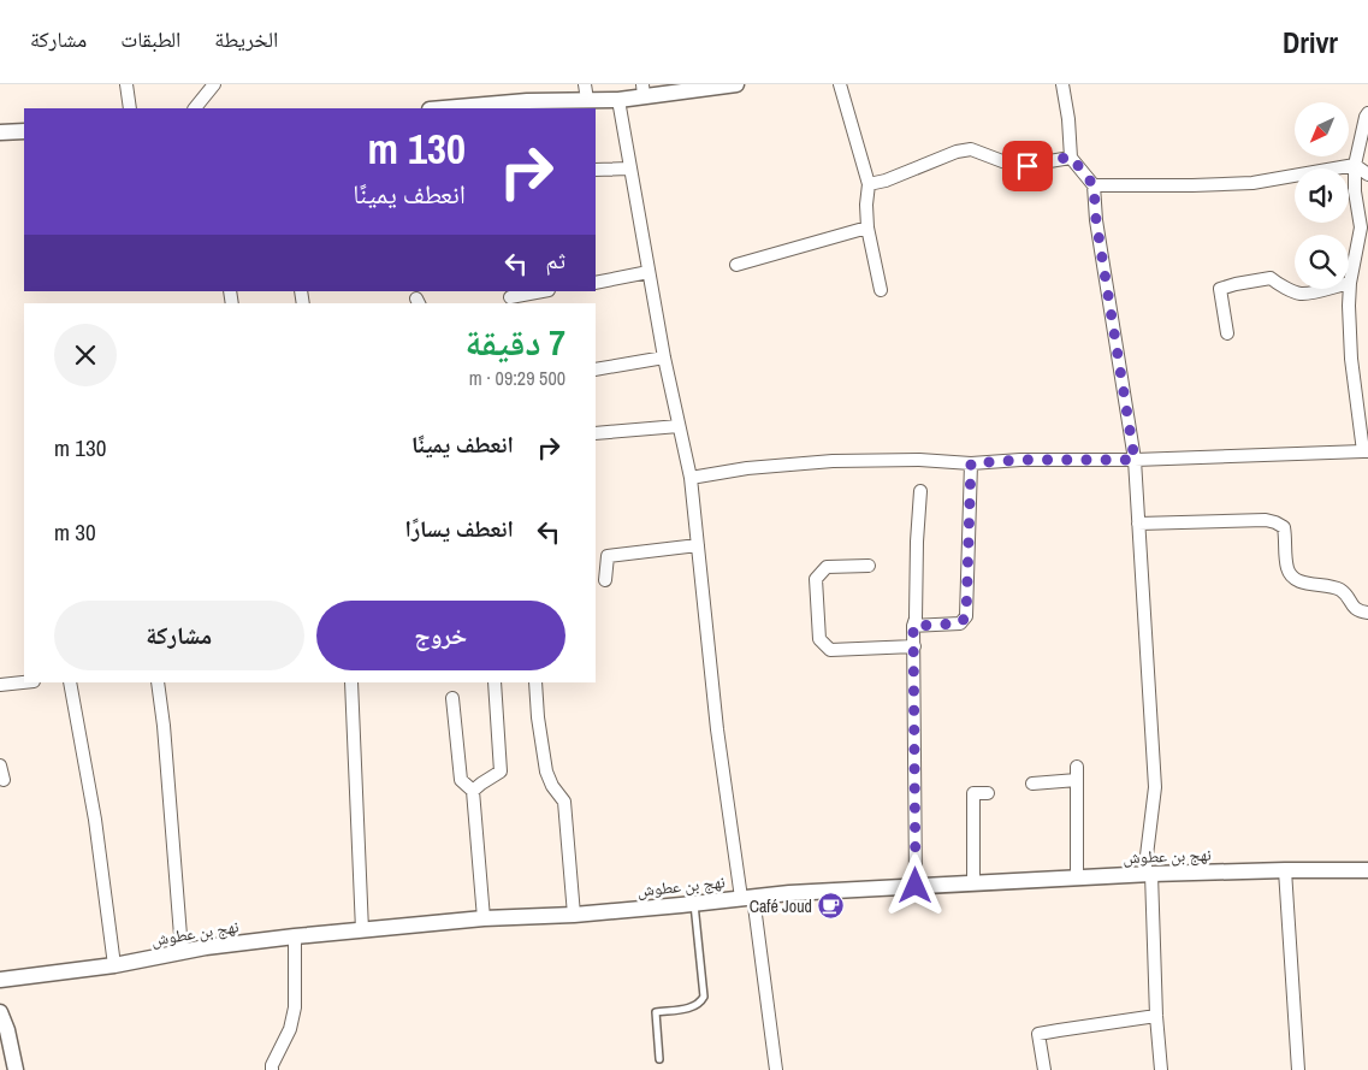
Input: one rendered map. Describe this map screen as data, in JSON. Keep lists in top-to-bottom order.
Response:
{
  "streets": {
    "street": ["نهج بن عطوش"]
  },
  "places": {
    "cafe": ["Café Joud"]
  },
  "north": "bottom left",
  "page": {
    "header": "Drivr",
    "nav": ["الخريطة", "الطبقات", "مشاركة"],
    "turn": ["130 m", "انعطف يمينًا"],
    "then": "ثم",
    "heading": ["7 دقيقة", "500 m · 09:29"],
    "list": [
      {
        "name": "انعطف يمينًا",
        "value": "130 m"
      },
      {
        "name": "انعطف يسارًا",
        "value": "30 m"
      }
    ],
    "buttons": ["خروج", "مشاركة"]
  }
}
